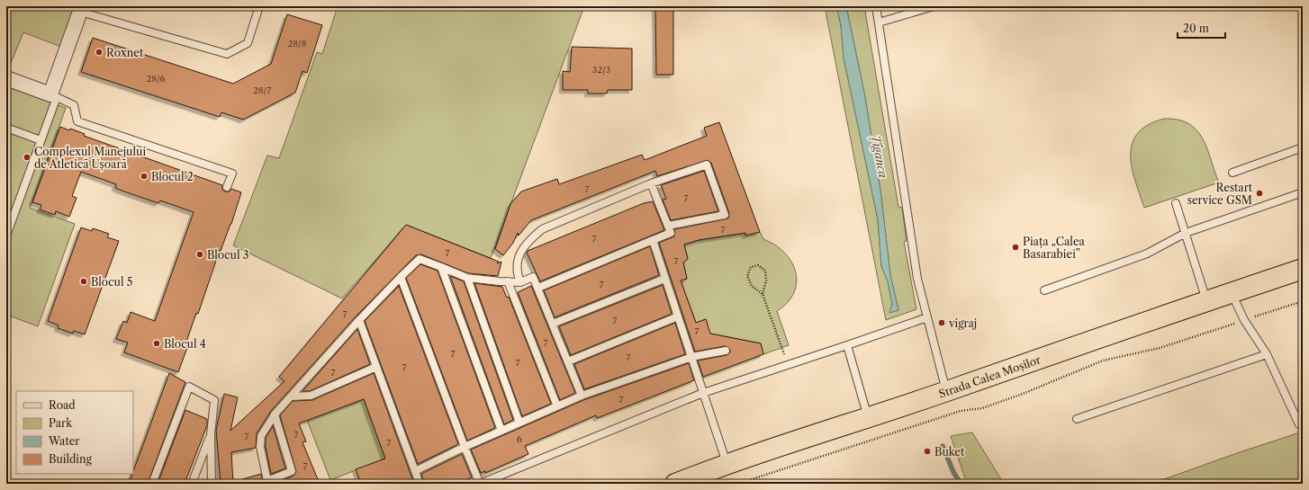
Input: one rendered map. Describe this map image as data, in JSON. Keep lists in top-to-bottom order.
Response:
{
  "streets": {
    "main road": ["Strada Calea Moșilor"]
  },
  "water": ["Țîganca"],
  "places": [
    "Roxnet",
    "Complexul Manejului de Atletică Ușoară",
    "Blocul 2",
    "Restart service GSM",
    "Piața „Calea Basarabiei”",
    "Blocul 3",
    "Blocul 5",
    "vigraj",
    "Blocul 4",
    "Buket"
  ],
  "house_numbers": [
    "28/8",
    "32/3",
    "28/6",
    "28/7",
    "7",
    "7",
    "7",
    "7",
    "7",
    "7",
    "7",
    "7",
    "7",
    "7",
    "7",
    "7",
    "7",
    "7",
    "7",
    "7",
    "7",
    "7",
    "7",
    "6",
    "7",
    "7"
  ],
  "legend": [
    "Road",
    "Park",
    "Water",
    "Building"
  ],
  "scale_bar": "20 m"
}
